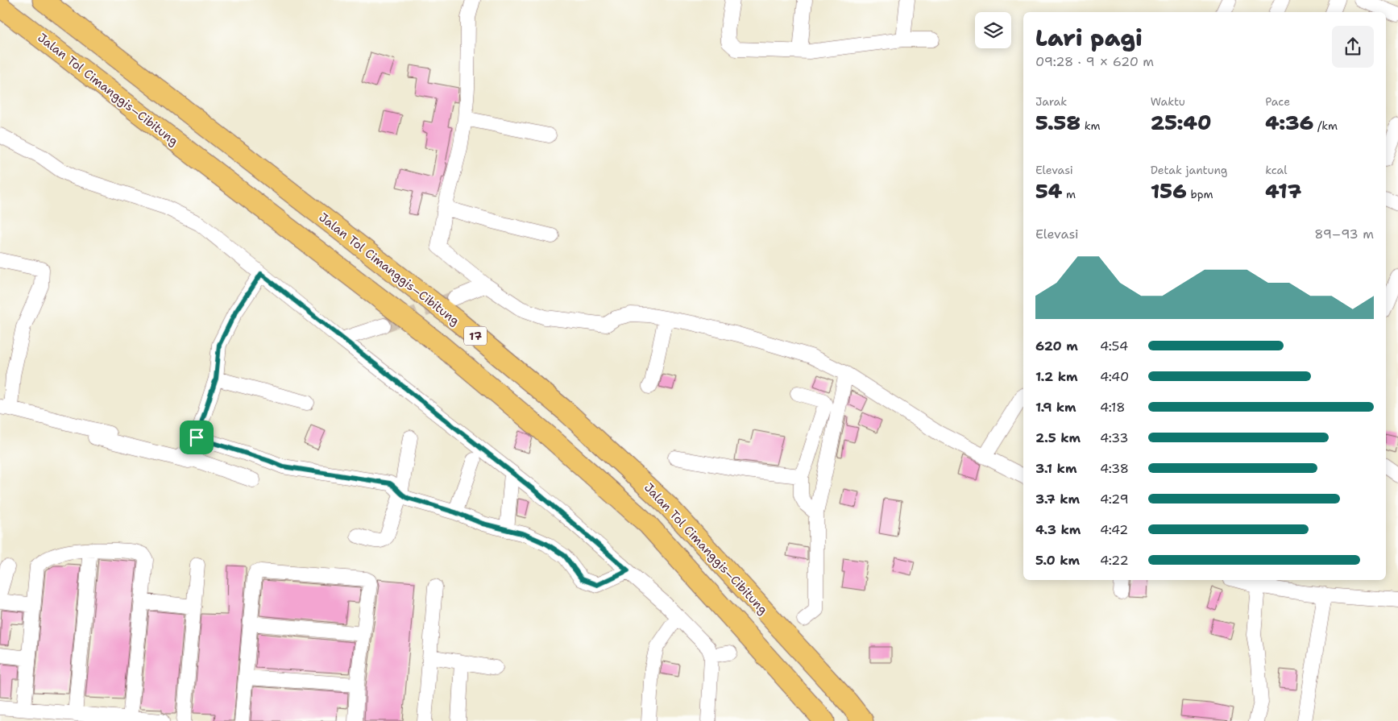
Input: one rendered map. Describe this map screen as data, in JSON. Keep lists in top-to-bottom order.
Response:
{
  "streets": {
    "highway": ["Jalan Tol Cimanggis–Cibitung", "17"]
  },
  "page": {
    "heading": ["Lari pagi", "09:28 · 9 × 620 m"],
    "stats": [
      ["Jarak", "5.58 km"],
      ["Waktu", "25:40"],
      ["Pace", "4:36 /km"],
      ["Elevasi", "54 m"],
      ["Detak jantung", "156 bpm"],
      ["kcal", "417"]
    ],
    "chart": ["Elevasi", "89–93 m"],
    "list": [
      {
        "name": "620 m",
        "note": "4:54"
      },
      {
        "name": "1.2 km",
        "note": "4:40"
      },
      {
        "name": "1.9 km",
        "note": "4:18"
      },
      {
        "name": "2.5 km",
        "note": "4:33"
      },
      {
        "name": "3.1 km",
        "note": "4:38"
      },
      {
        "name": "3.7 km",
        "note": "4:29"
      },
      {
        "name": "4.3 km",
        "note": "4:42"
      },
      {
        "name": "5.0 km",
        "note": "4:22"
      }
    ]
  }
}
